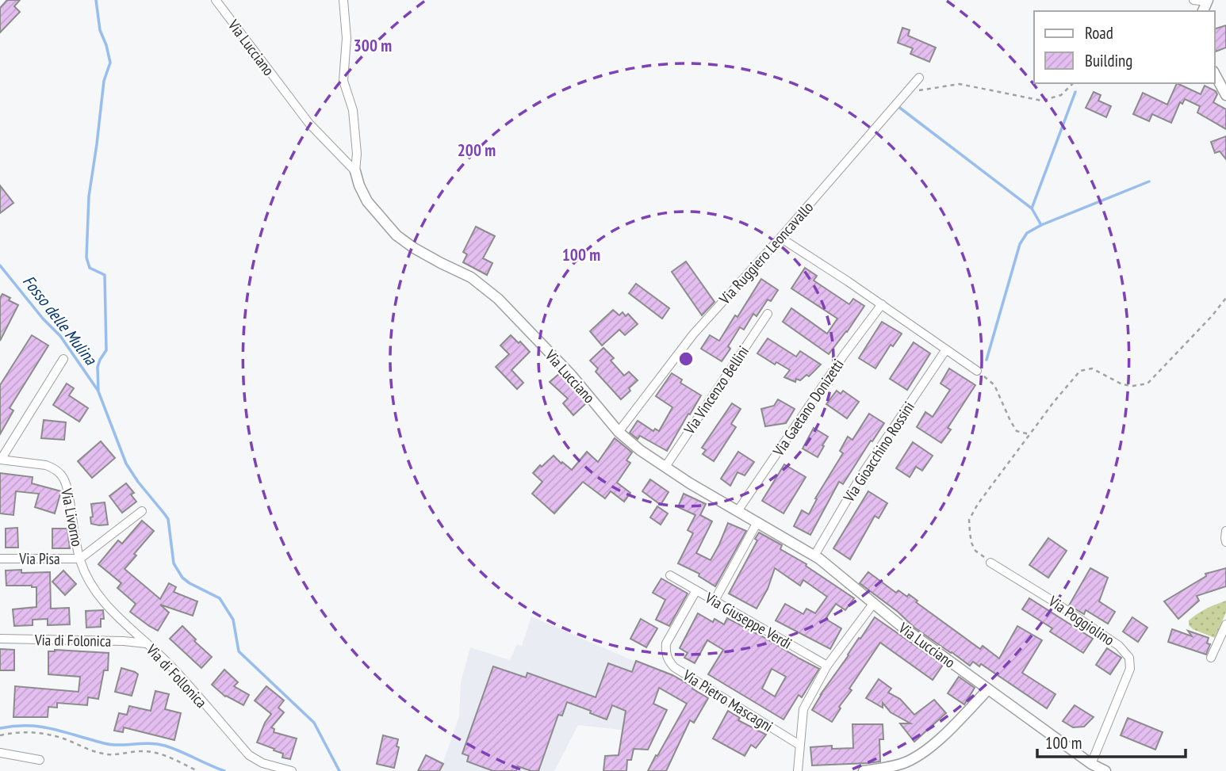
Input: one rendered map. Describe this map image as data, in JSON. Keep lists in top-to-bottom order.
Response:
{
  "streets": {
    "street": [
      "Via Lucciano",
      "Via Ruggiero Leoncavallo",
      "Via Vincenzo Bellini",
      "Via Gaetano Donizetti",
      "Via Gioacchino Rossini",
      "Via Livorno",
      "Via Pisa",
      "Via Giuseppe Verdi",
      "Via Poggiolino",
      "Via di Folonica",
      "Via di Follonica",
      "Via Pietro Mascagni"
    ]
  },
  "crossings": [
    ["Via Lucciano", "Via Ruggiero Leoncavallo"],
    ["Via Lucciano", "Via Vincenzo Bellini"],
    ["Via Lucciano", "Via Gaetano Donizetti"],
    ["Via Lucciano", "Via Gioacchino Rossini"],
    ["Via Lucciano", "Via Poggiolino"],
    ["Via Livorno", "Via Pisa"],
    ["Via Livorno", "Via di Follonica"],
    ["Via Pisa", "Via di Follonica"],
    ["Via Giuseppe Verdi", "Via Pietro Mascagni"],
    ["Via di Folonica", "Via di Follonica"]
  ],
  "water": ["Fosso delle Mulina"],
  "legend": ["Road", "Building"],
  "scale_bar": "100 m",
  "rings": ["300 m", "200 m", "100 m"]
}
